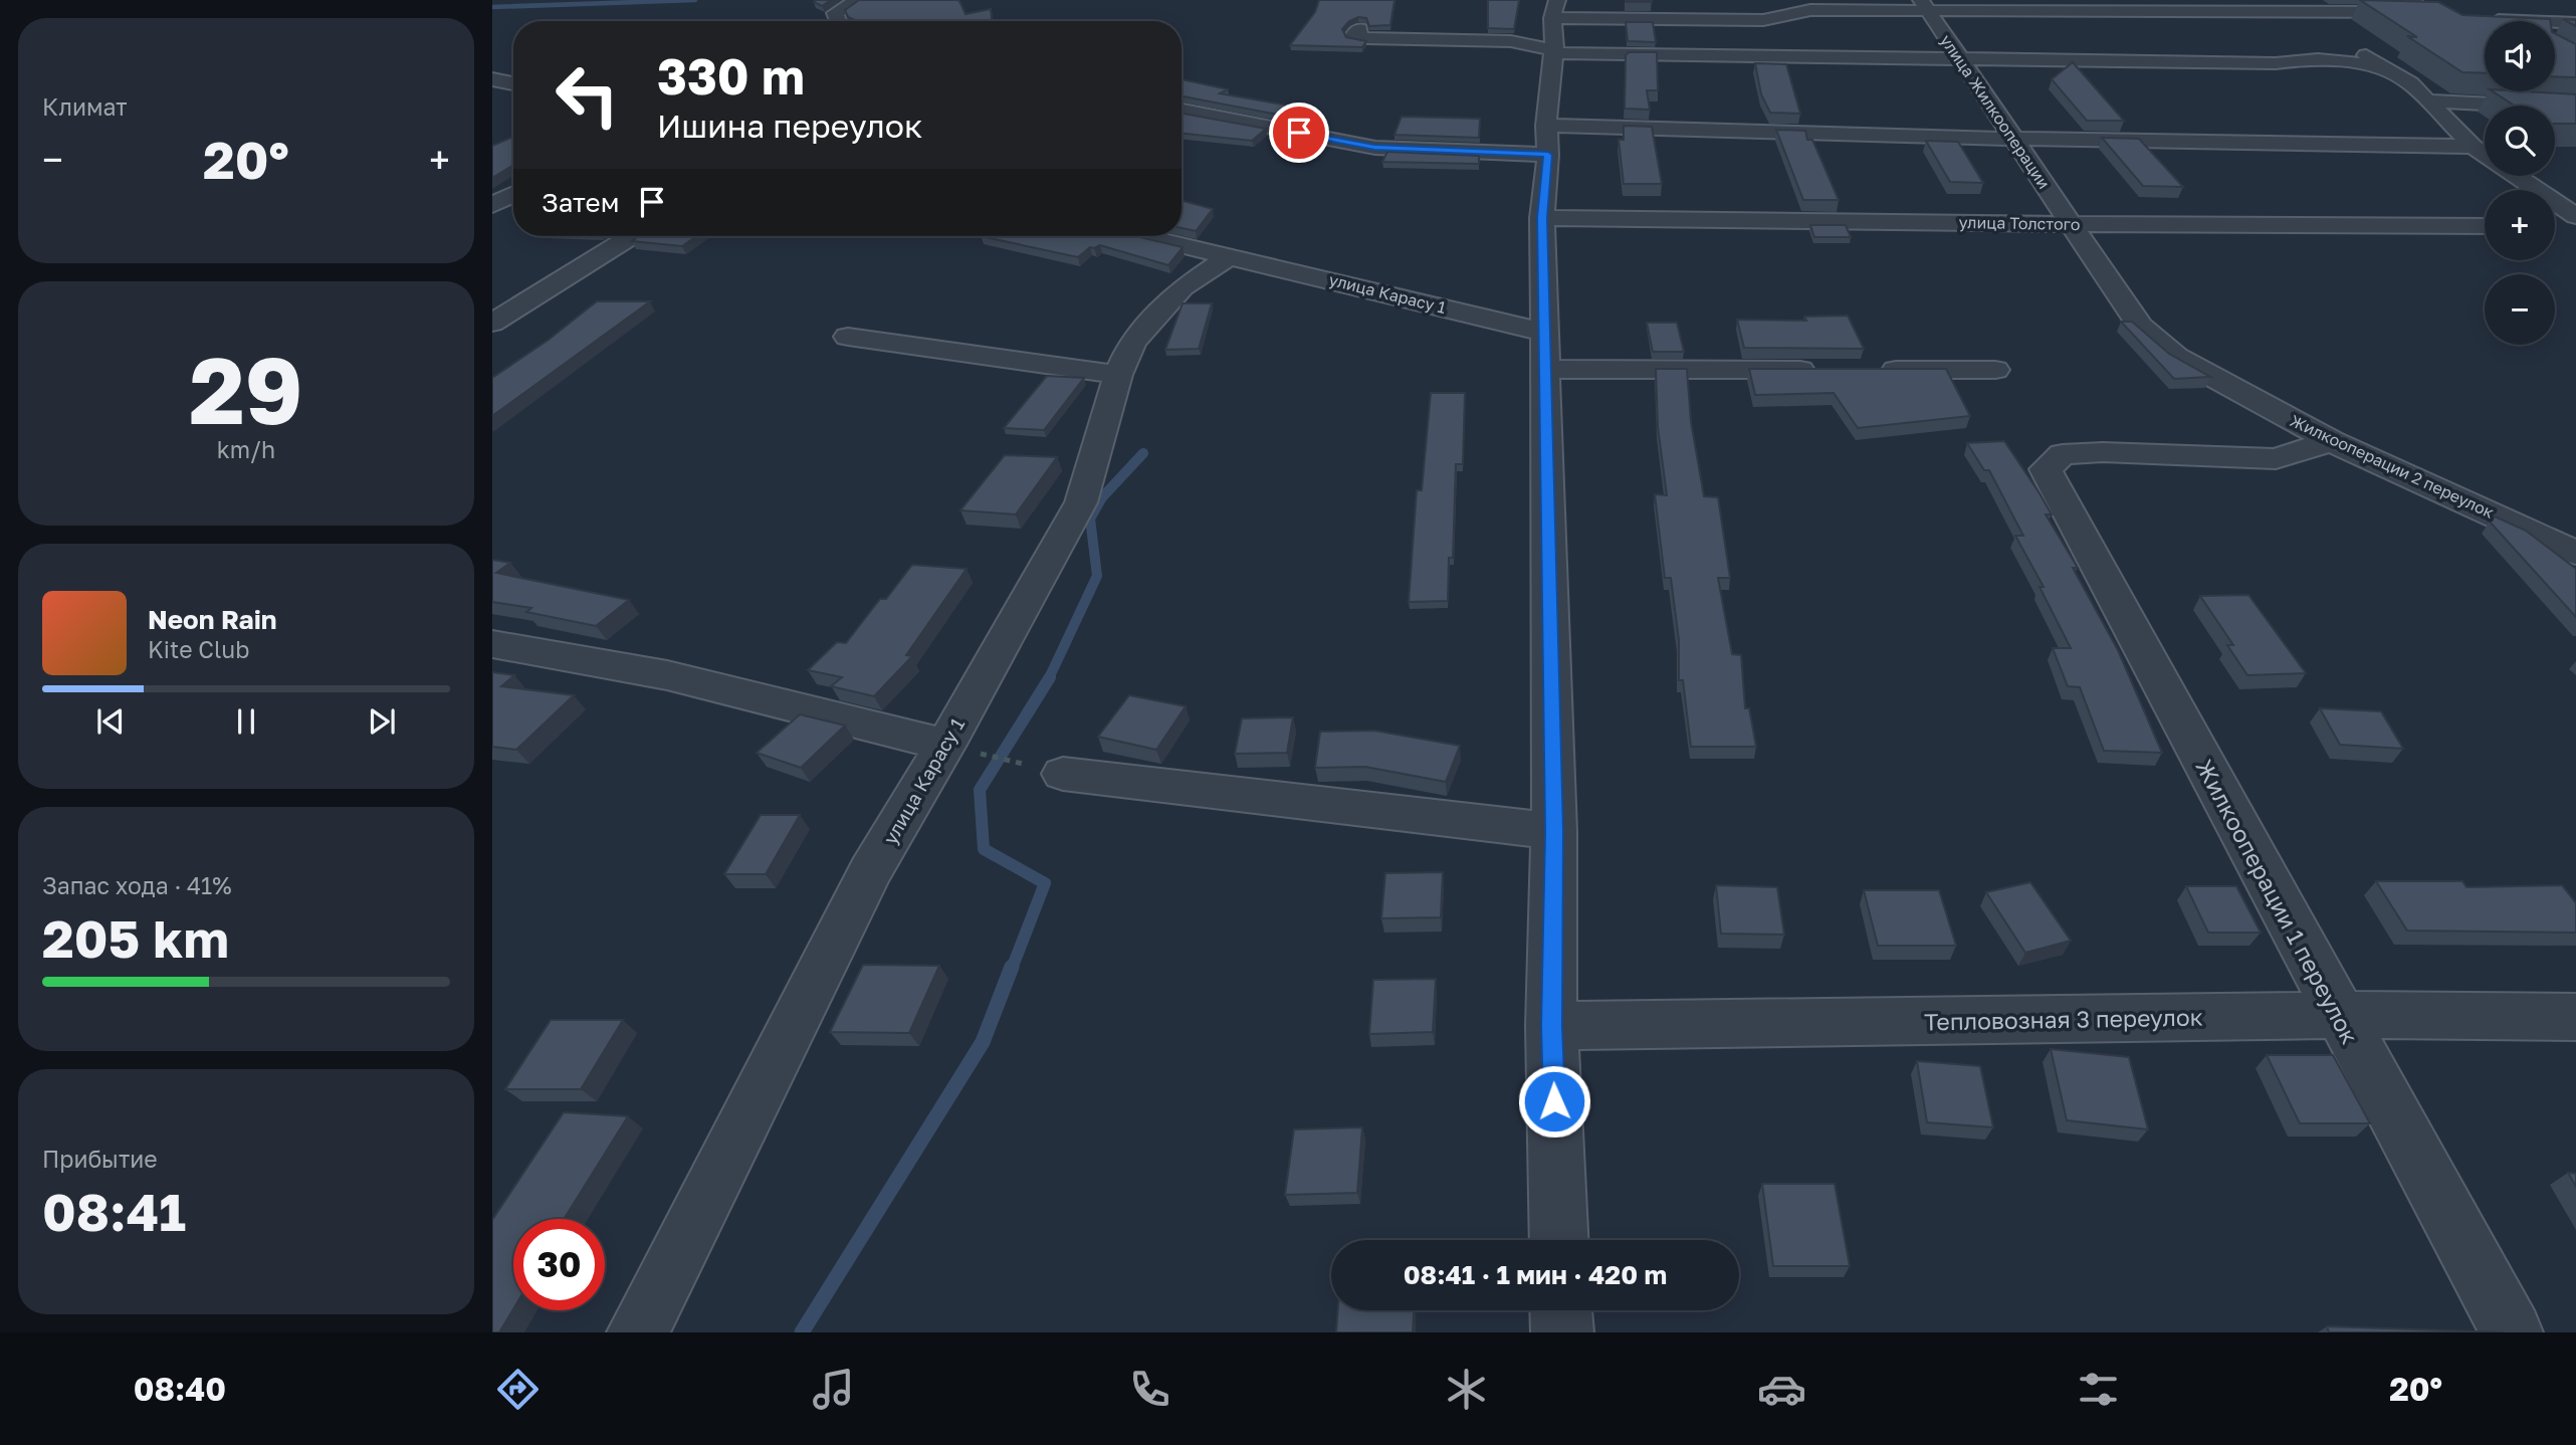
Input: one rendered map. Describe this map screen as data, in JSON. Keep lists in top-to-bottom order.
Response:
{
  "streets": {
    "street": [
      "улица Жилкооперации",
      "улица Толстого",
      "улица Карасу 1",
      "Жилкооперации 2 переулок",
      "Жилкооперации 1 переулок",
      "Тепловозная 3 переулок"
    ]
  },
  "crossings": [
    ["улица Жилкооперации", "улица Толстого"],
    ["улица Жилкооперации", "Жилкооперации 2 переулок"],
    ["улица Толстого", "Жилкооперации 2 переулок"],
    ["Жилкооперации 2 переулок", "Жилкооперации 1 переулок"],
    ["Жилкооперации 1 переулок", "Тепловозная 3 переулок"]
  ],
  "page": {
    "tile": [
      "Климат",
      ["29", "km/h"],
      ["Запас хода · 41%", "205 km"],
      ["Прибытие", "08:41"]
    ],
    "map_buttons": ["+", "−"],
    "turn": ["330 m", "Ишина переулок"],
    "heat": ["−", "20°", "+"],
    "then": "Затем",
    "song": ["Neon Rain", "Kite Club"],
    "limit": "30",
    "trip": "08:41 · 1 мин · 420 m",
    "tabs": ["08:40", "20°"]
  }
}
